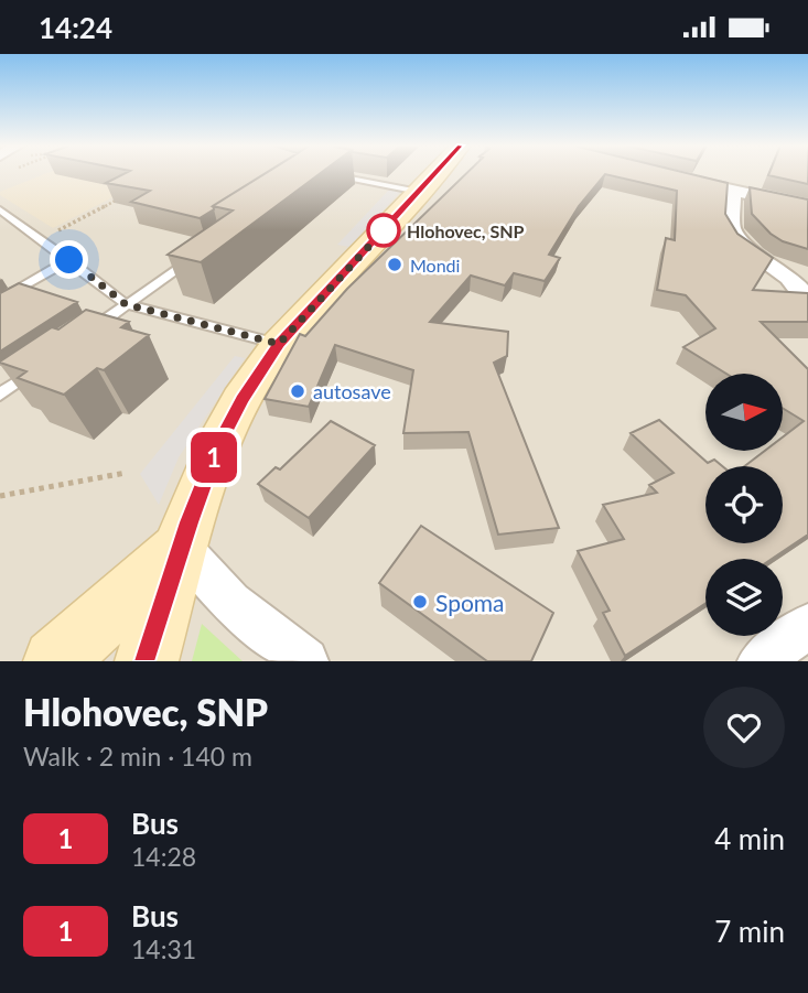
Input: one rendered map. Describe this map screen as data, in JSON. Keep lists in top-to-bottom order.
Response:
{
  "places": [
    "Hlohovec, SNP",
    "Mondi",
    "autosave",
    "Spoma"
  ],
  "lines": ["bus line 1"],
  "north": "right",
  "page": {
    "status": "14:24",
    "on_map": "1",
    "heading": ["Hlohovec, SNP", "Walk · 2 min · 140 m"],
    "list": [
      {
        "mark": "1",
        "name": "Bus",
        "note": "14:28",
        "value": "4 min"
      },
      {
        "mark": "1",
        "name": "Bus",
        "note": "14:31",
        "value": "7 min"
      }
    ]
  }
}
